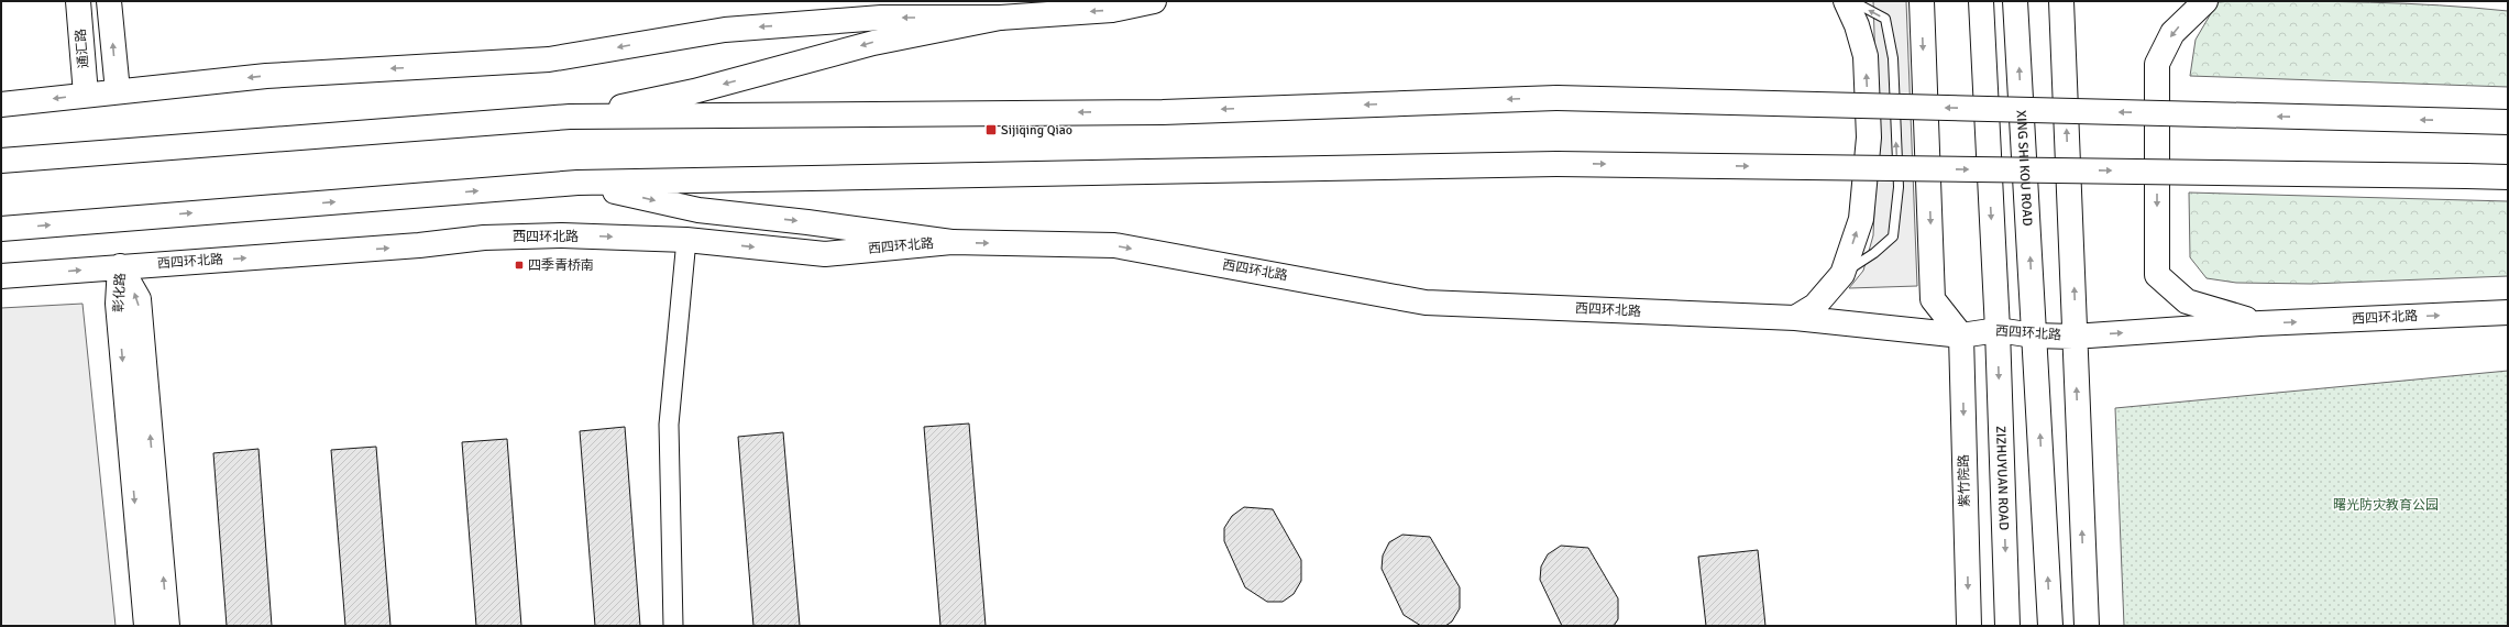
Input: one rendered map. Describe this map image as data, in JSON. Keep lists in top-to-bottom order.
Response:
{
  "streets": {
    "main road": [
      "通汇路",
      "XING SHI KOU ROAD",
      "西四环北路",
      "彰化路",
      "ZIZHUYUAN ROAD",
      "紫竹院路"
    ]
  },
  "crossings": [
    ["XING SHI KOU ROAD", "西四环北路"],
    ["西四环北路", "彰化路"],
    ["西四环北路", "ZIZHUYUAN ROAD"],
    ["西四环北路", "紫竹院路"]
  ],
  "parks": ["曙光防灾教育公园"],
  "places": {
    "transit": ["Sijiqing Qiao", "四季青桥南"]
  }
}
